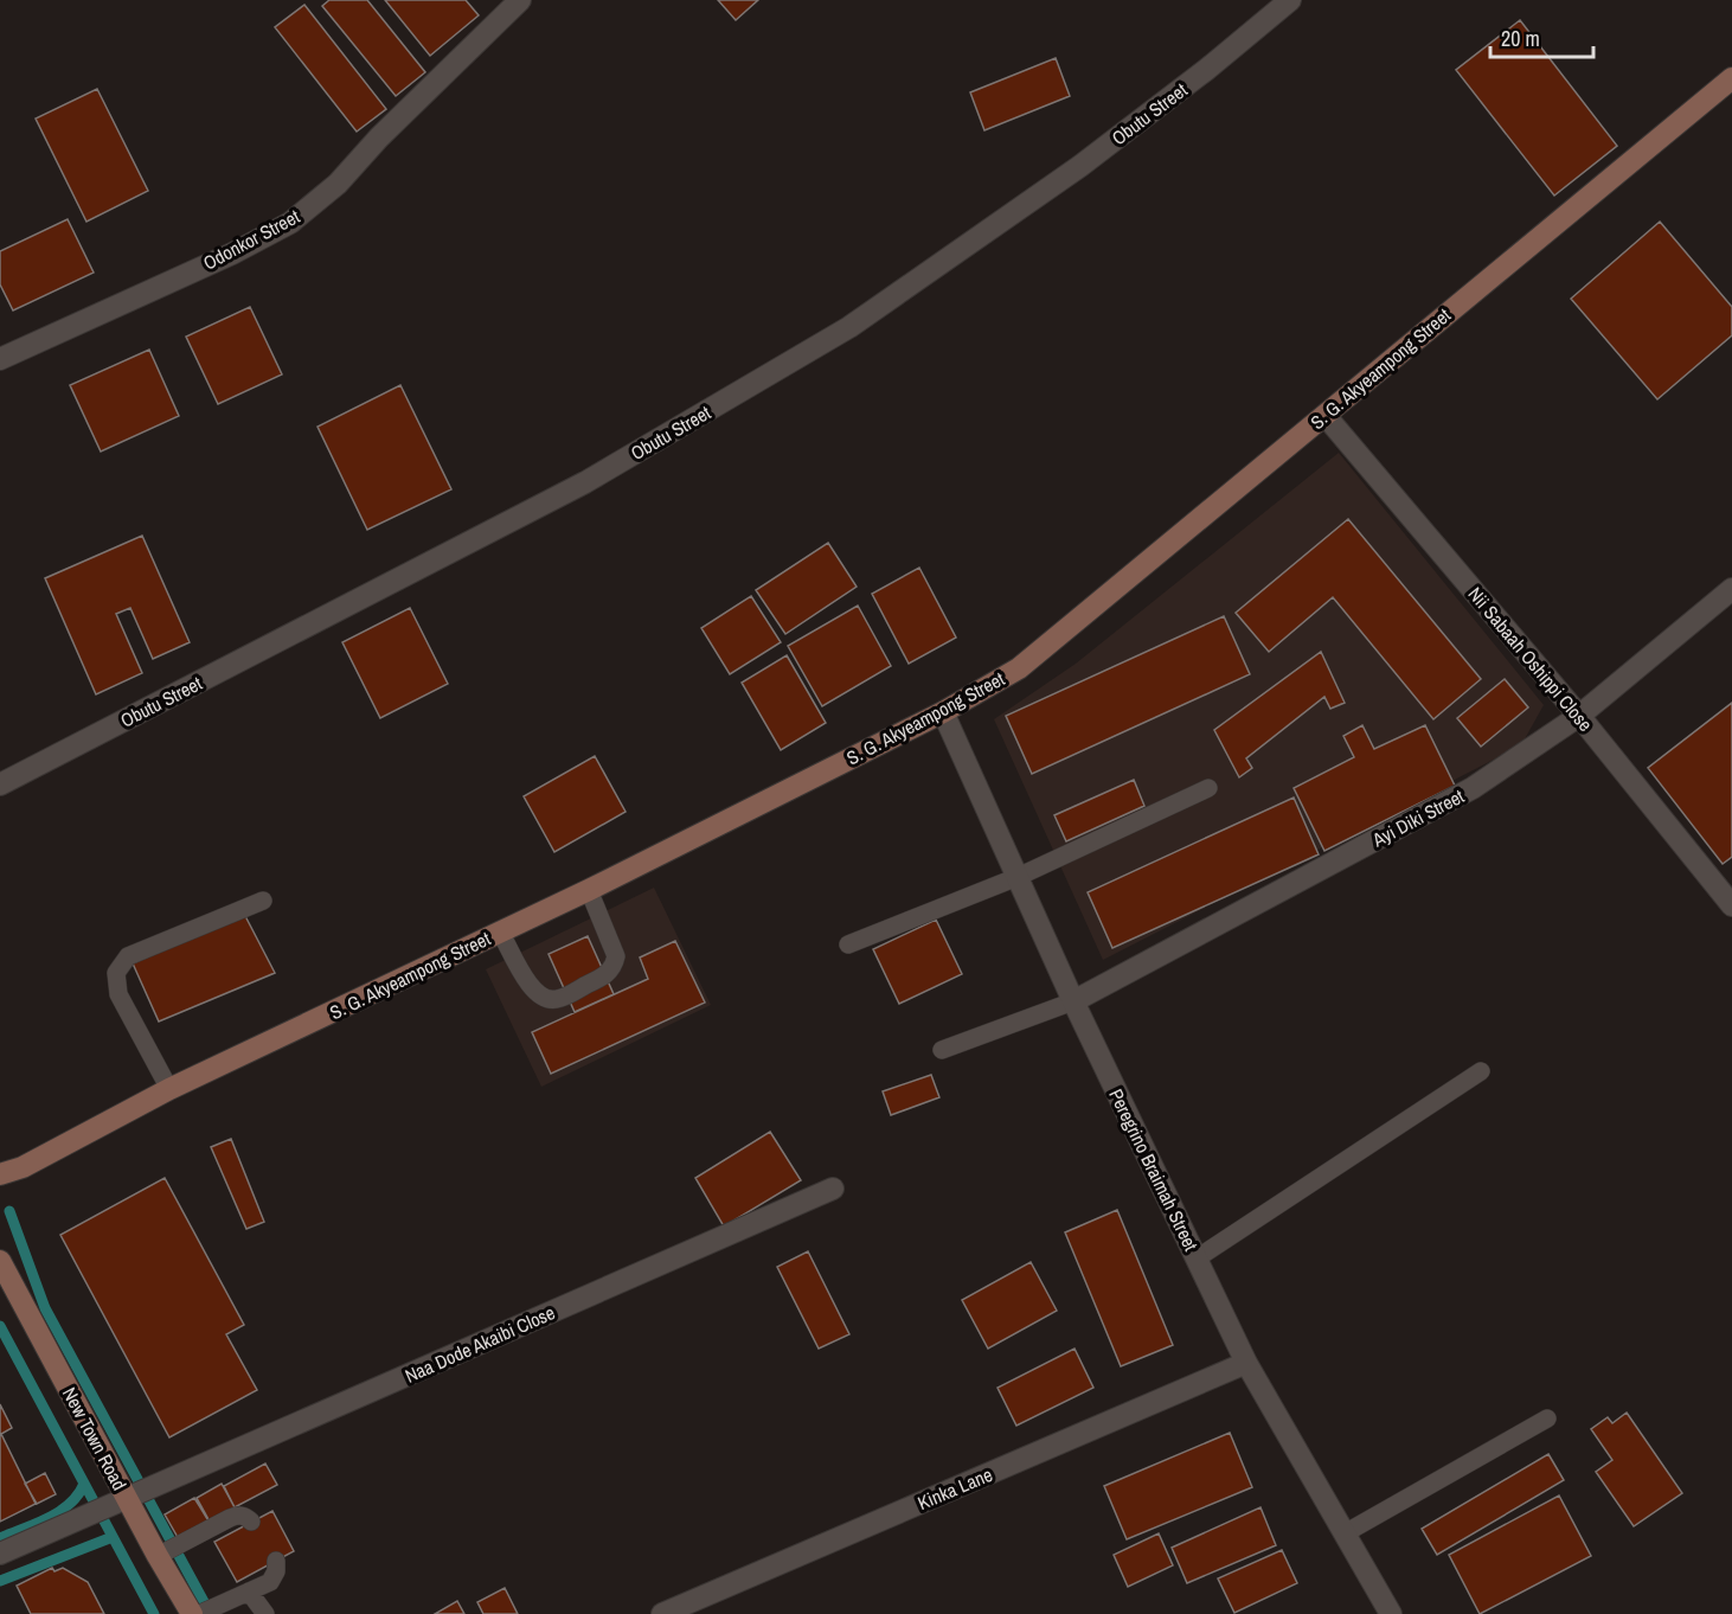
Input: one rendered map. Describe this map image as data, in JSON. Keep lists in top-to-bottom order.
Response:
{
  "streets": {
    "street": [
      "Obutu Street",
      "Odonkor Street",
      "S. G. Akyeampong Street",
      "Nii Sabaah Oshippi Close",
      "Ayi Diki Street",
      "Peregrino Braimah Street",
      "Naa Dode Akaibi Close",
      "New Town Road",
      "Kinka Lane"
    ]
  },
  "crossings": [
    ["S. G. Akyeampong Street", "Nii Sabaah Oshippi Close"],
    ["S. G. Akyeampong Street", "Peregrino Braimah Street"],
    ["Nii Sabaah Oshippi Close", "Ayi Diki Street"],
    ["Ayi Diki Street", "Peregrino Braimah Street"],
    ["Peregrino Braimah Street", "Kinka Lane"],
    ["Naa Dode Akaibi Close", "New Town Road"]
  ],
  "scale_bar": "20 m"
}
